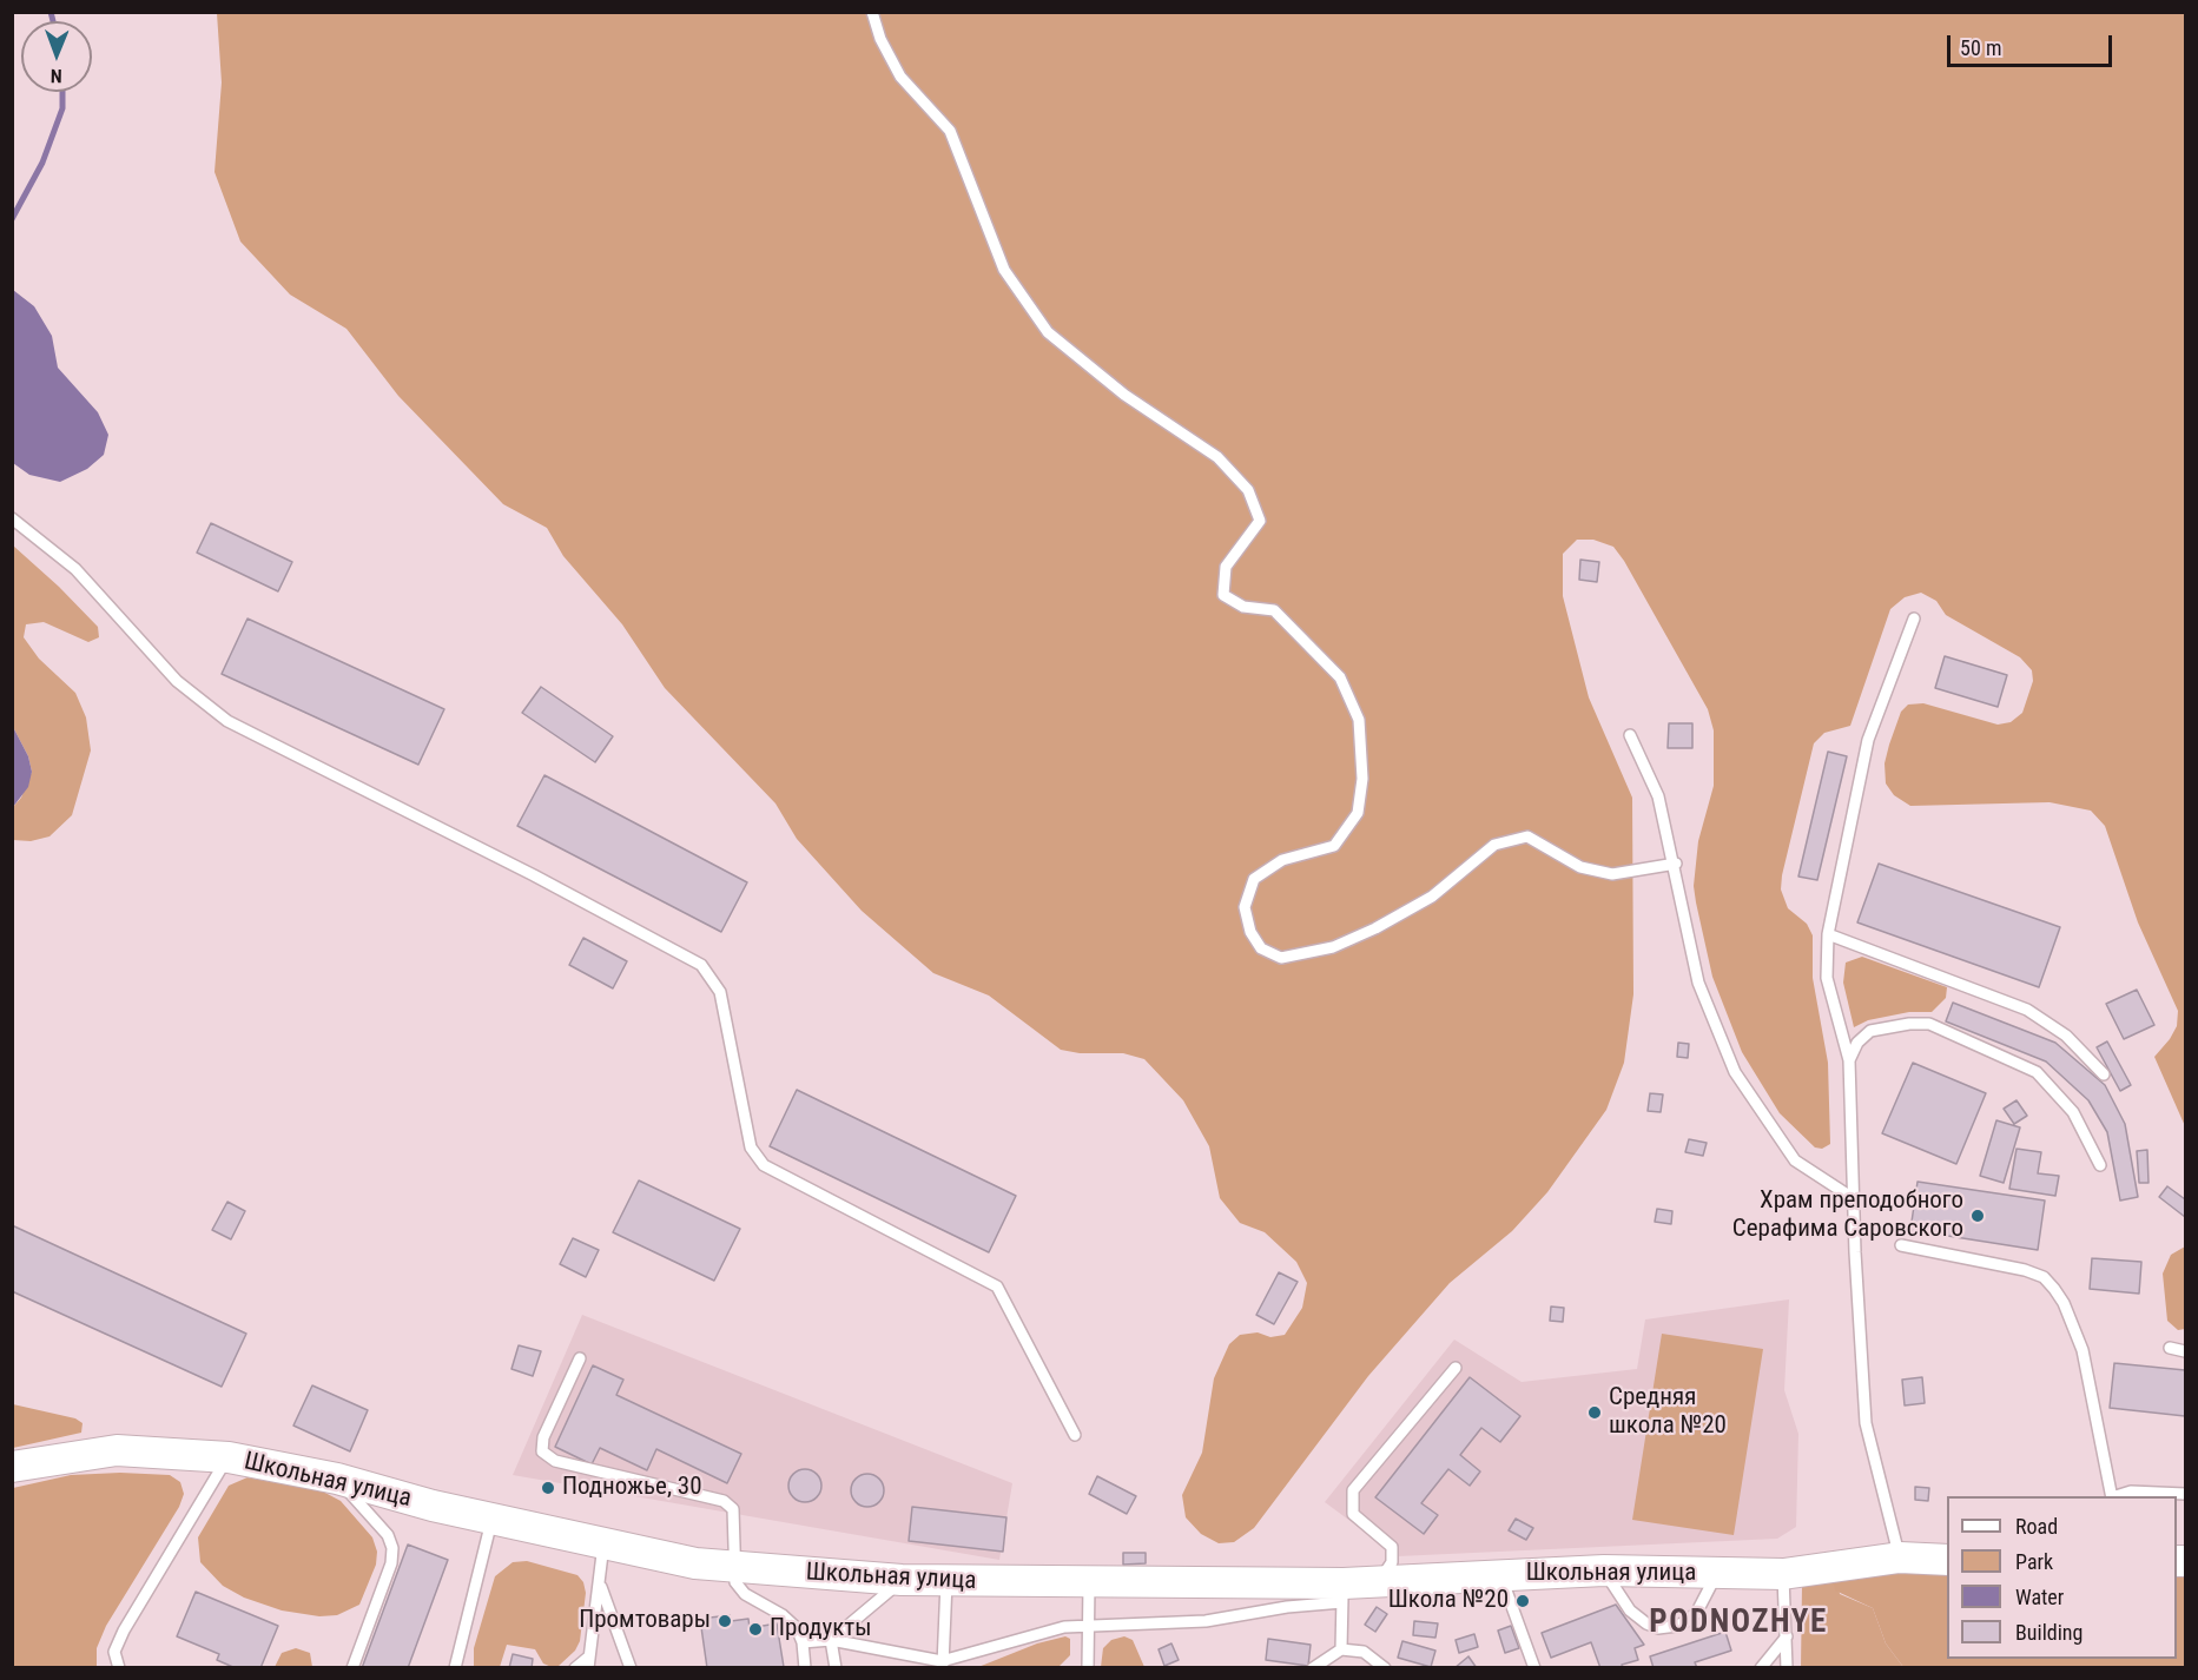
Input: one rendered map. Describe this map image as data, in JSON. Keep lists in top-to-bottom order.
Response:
{
  "streets": {
    "main road": ["Школьная улица"]
  },
  "districts": ["PODNOZHYE"],
  "places": [
    "Храм преподобного Серафима Саровского",
    "Средняя школа №20",
    "Подножье, 30",
    "Школа №20",
    "Промтовары",
    "Продукты"
  ],
  "legend": [
    "Road",
    "Park",
    "Water",
    "Building"
  ],
  "scale_bar": "50 m",
  "north": "bottom"
}
